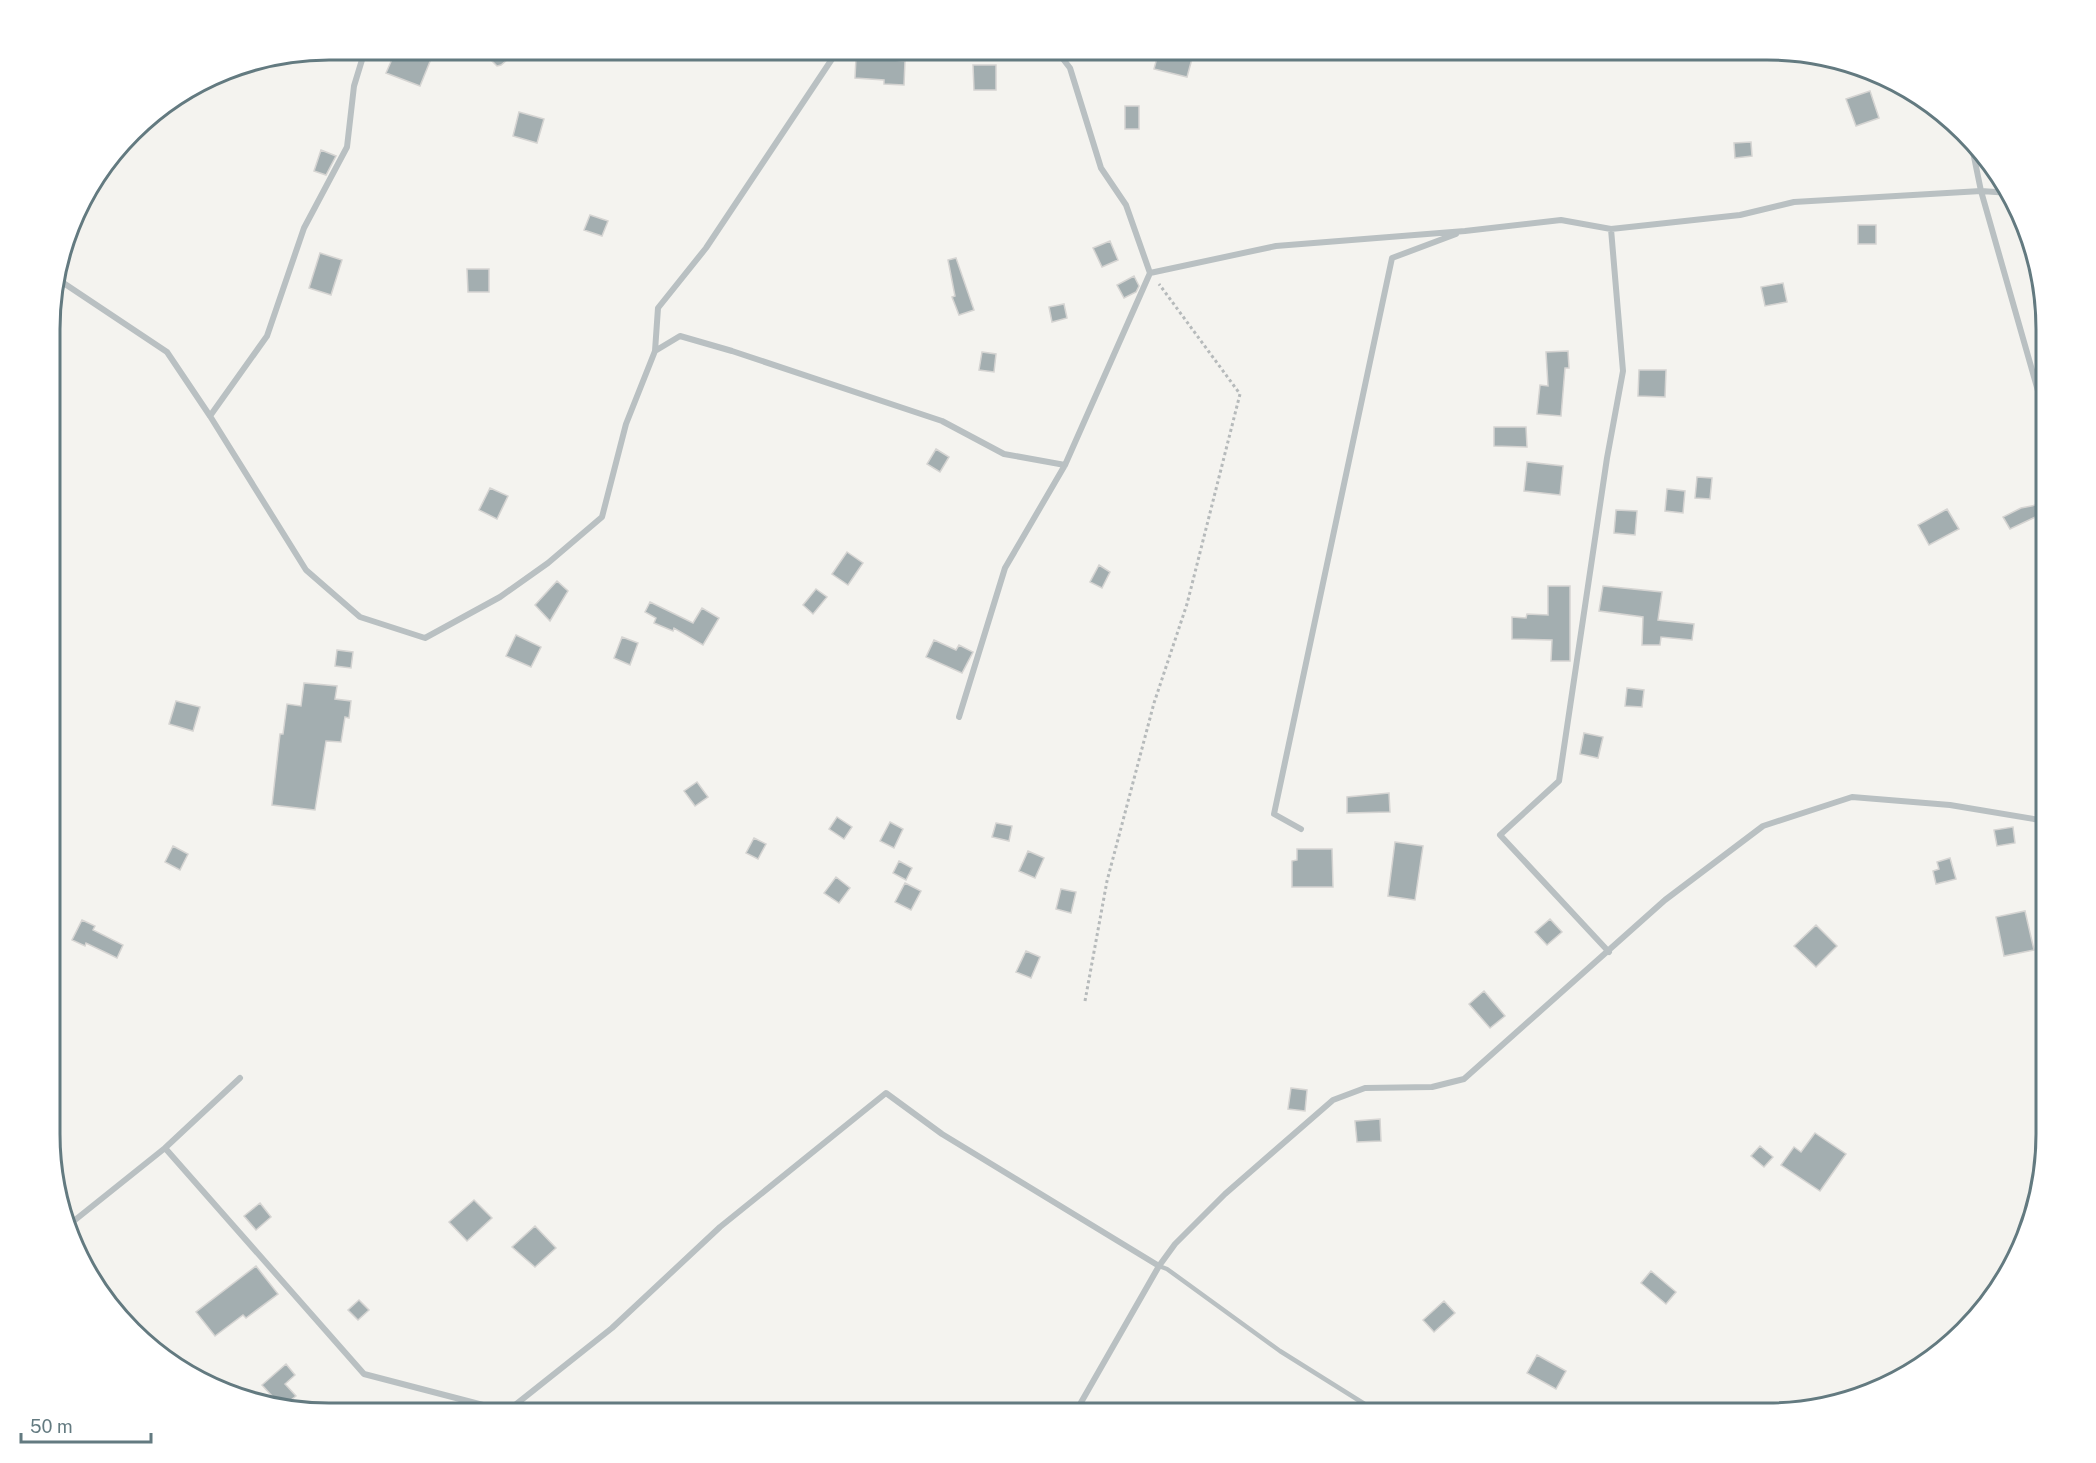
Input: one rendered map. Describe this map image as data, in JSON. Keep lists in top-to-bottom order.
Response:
{
  "scale_bar": "50 m"
}
